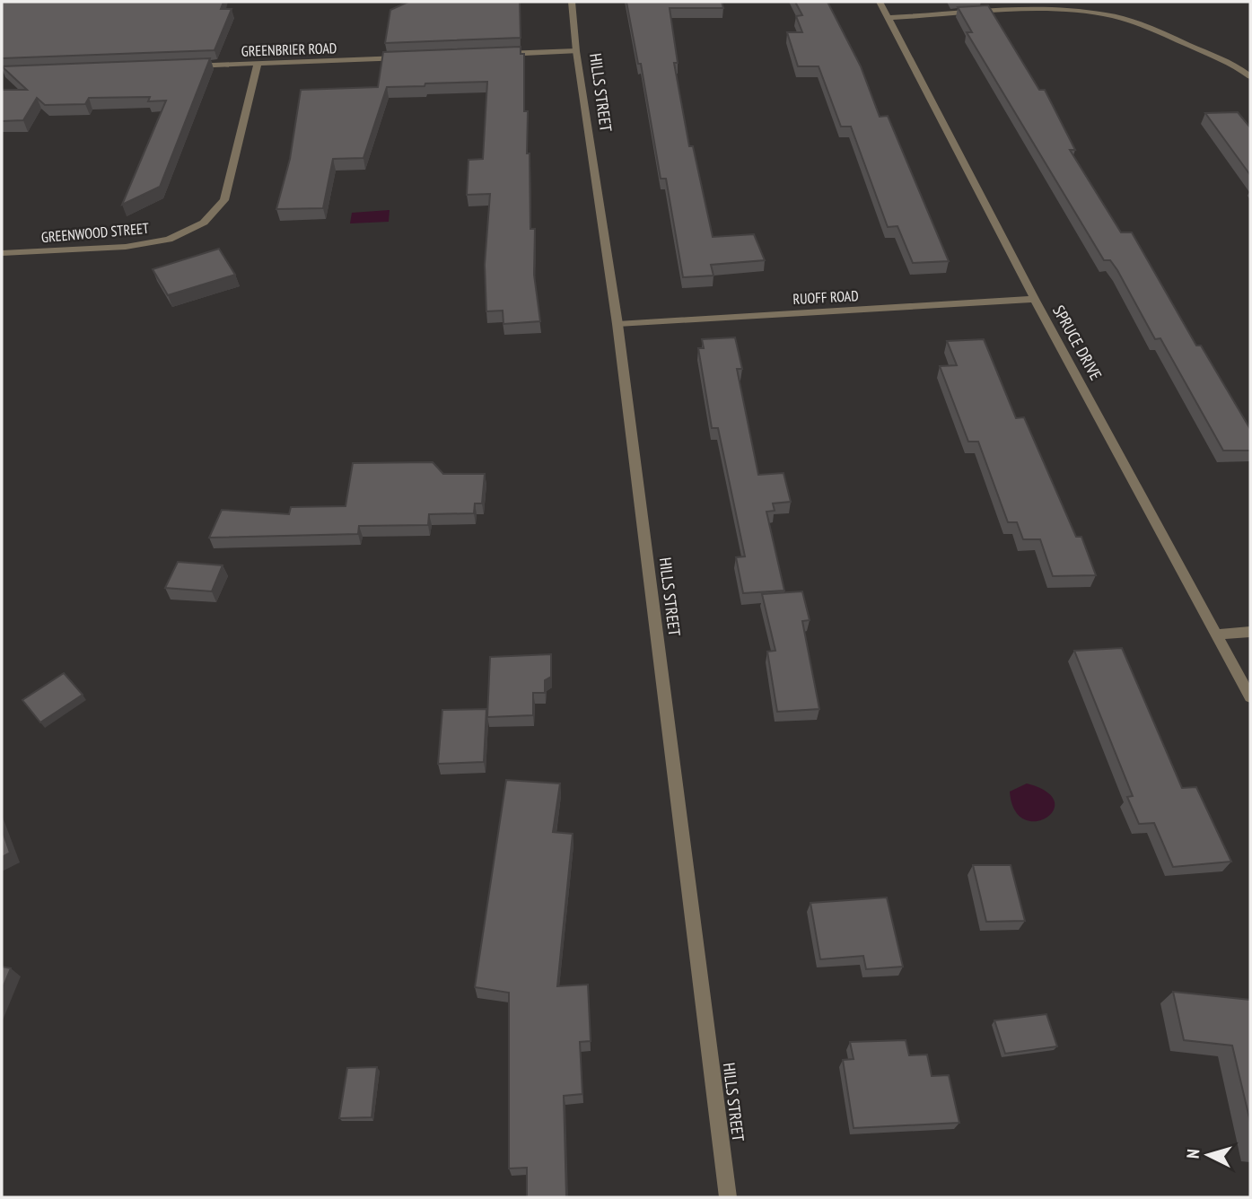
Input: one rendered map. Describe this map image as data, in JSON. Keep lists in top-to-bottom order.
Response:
{
  "streets": {
    "street": [
      "GREENBRIER ROAD",
      "HILLS STREET",
      "GREENWOOD STREET",
      "RUOFF ROAD",
      "SPRUCE DRIVE"
    ]
  },
  "crossings": [
    ["GREENBRIER ROAD", "GREENWOOD STREET"],
    ["HILLS STREET", "RUOFF ROAD"],
    ["RUOFF ROAD", "SPRUCE DRIVE"]
  ],
  "north": "left"
}
